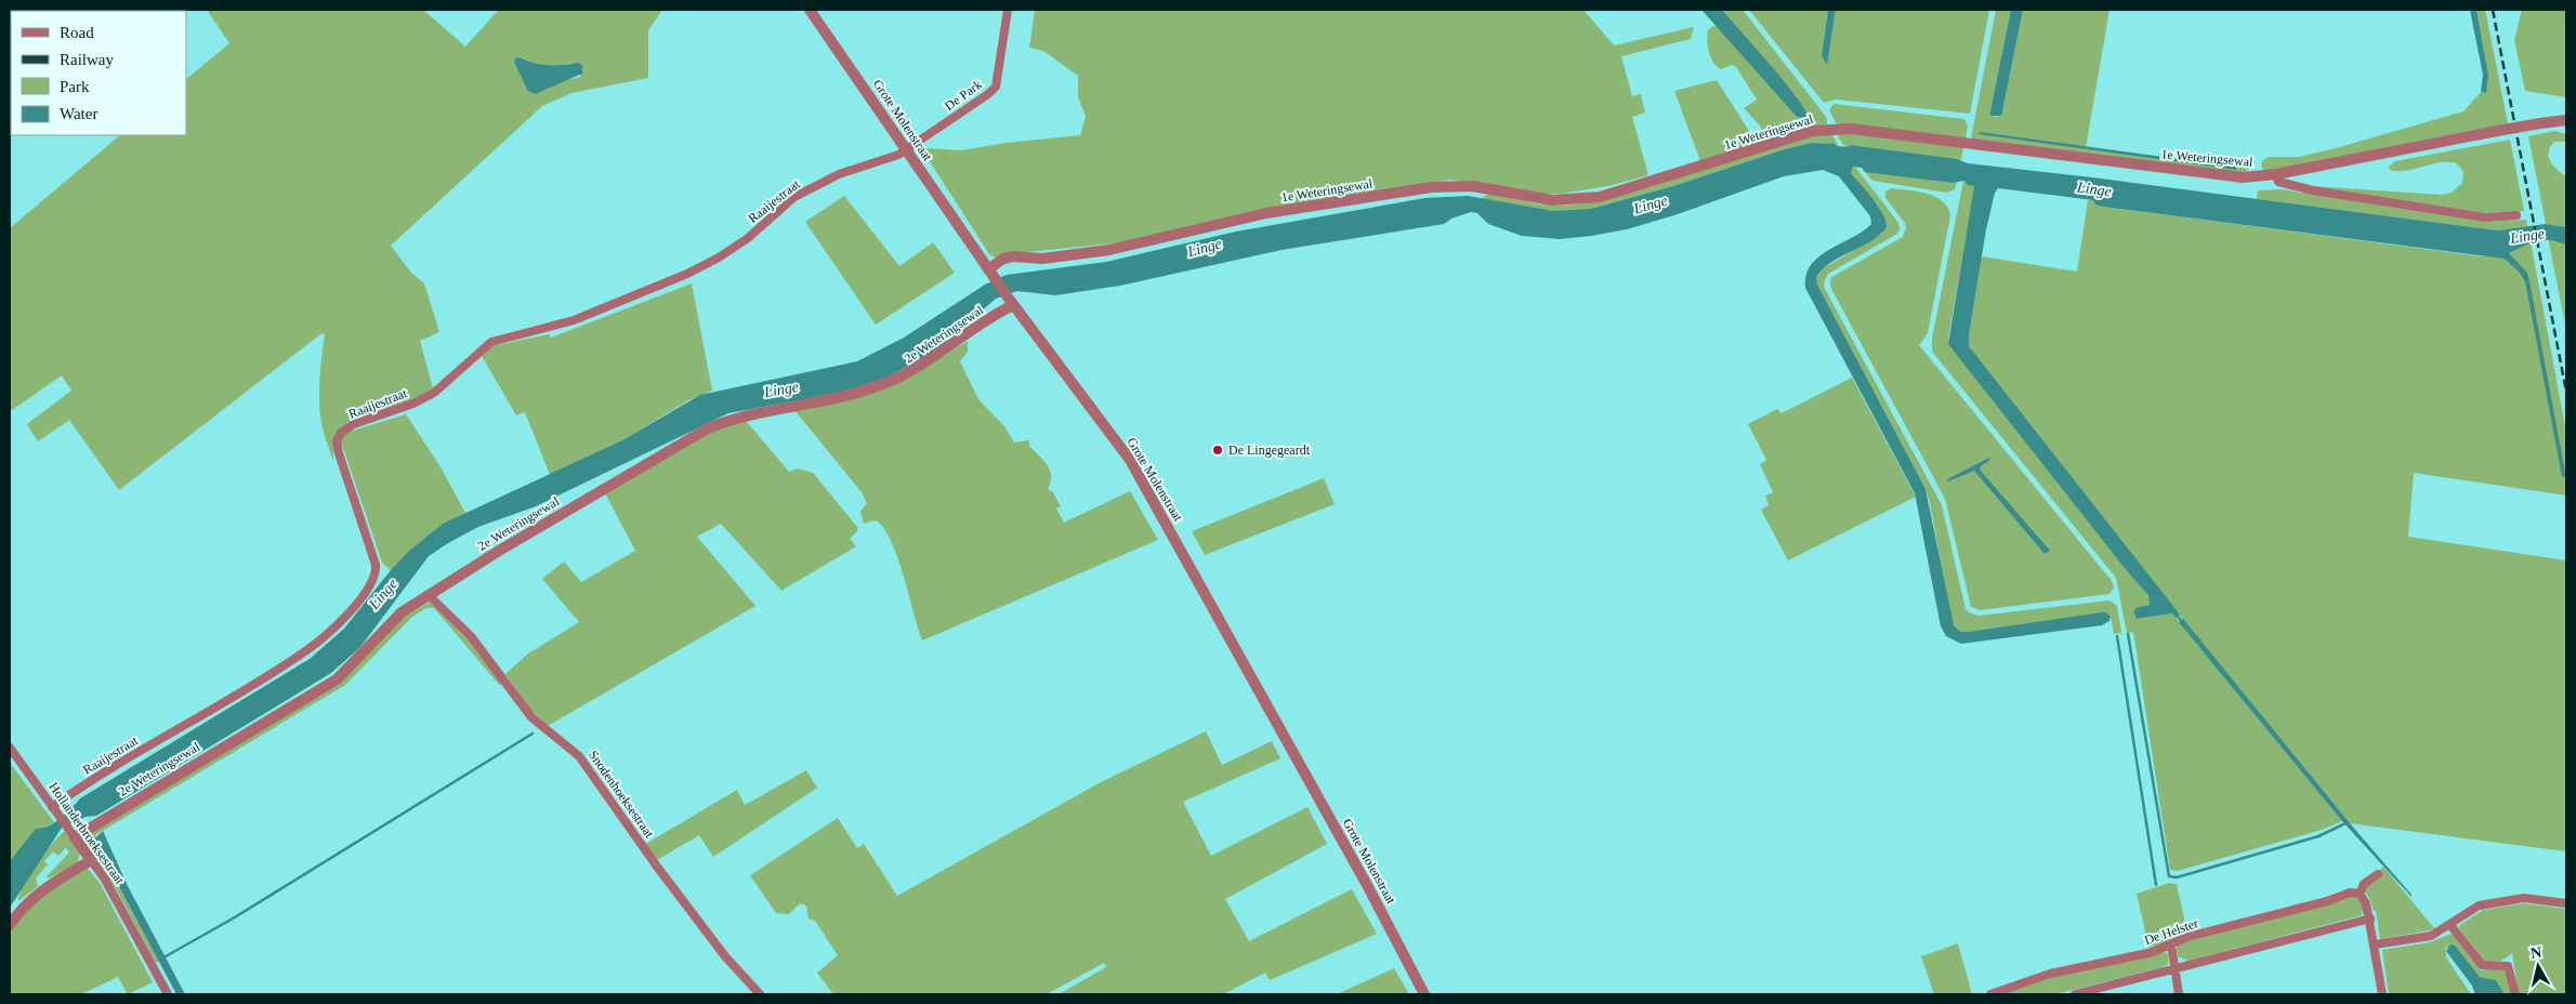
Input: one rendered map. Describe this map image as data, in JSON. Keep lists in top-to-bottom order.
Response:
{
  "streets": {
    "street": [
      "De Park",
      "Grote Molenstraat",
      "1e Weteringsewal",
      "Raaijestraat",
      "2e Weteringsewal",
      "Snodenhoeksestraat",
      "Hollanderbroeksestraat",
      "De Helster"
    ]
  },
  "crossings": [
    ["De Park", "Grote Molenstraat"],
    ["De Park", "Raaijestraat"],
    ["Grote Molenstraat", "1e Weteringsewal"],
    ["Grote Molenstraat", "Raaijestraat"],
    ["Grote Molenstraat", "2e Weteringsewal"],
    ["Raaijestraat", "Hollanderbroeksestraat"],
    ["2e Weteringsewal", "Snodenhoeksestraat"],
    ["2e Weteringsewal", "Hollanderbroeksestraat"]
  ],
  "water": ["Linge"],
  "places": ["De Lingegeardt"],
  "legend": [
    "Road",
    "Railway",
    "Park",
    "Water"
  ],
  "north": "top"
}
